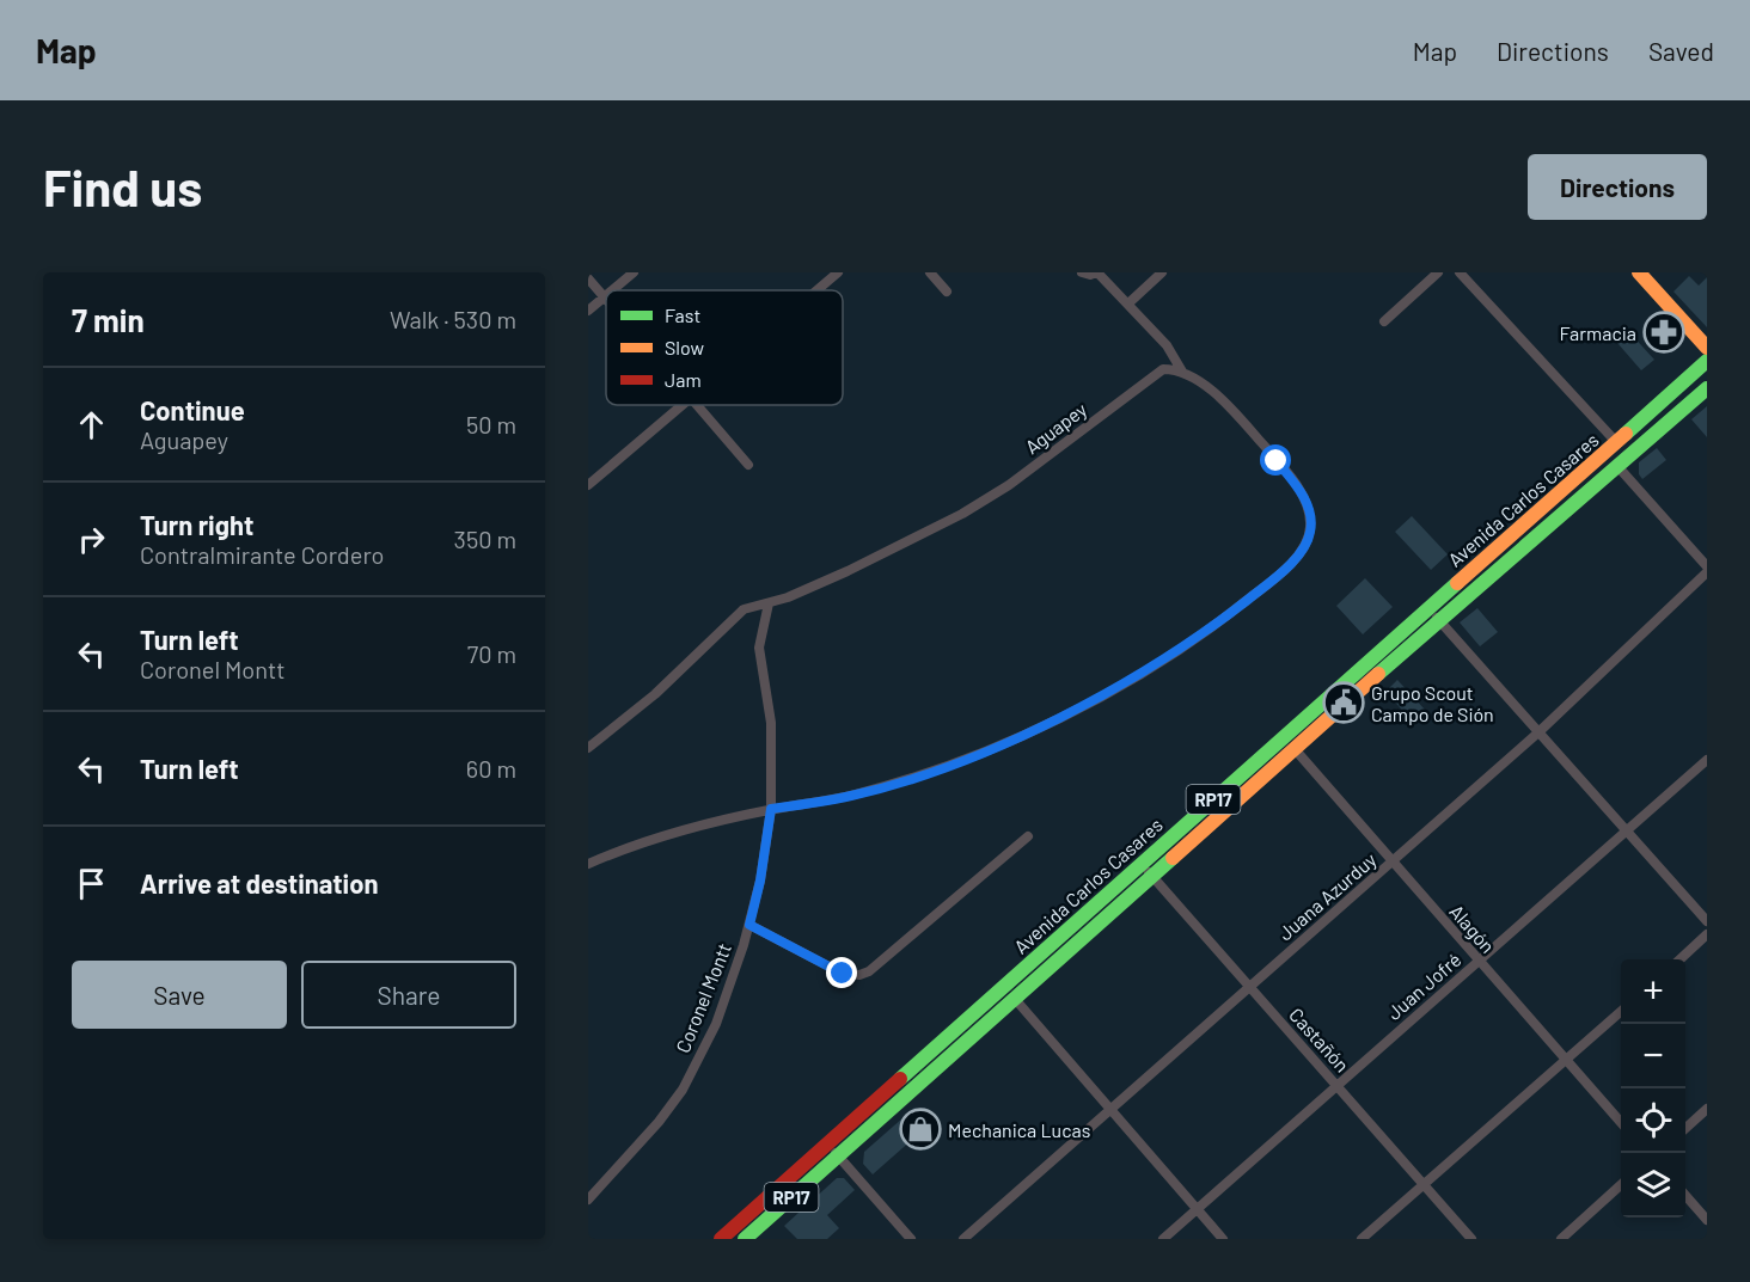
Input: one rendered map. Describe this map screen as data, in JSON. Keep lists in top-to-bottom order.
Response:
{
  "streets": {
    "main road": ["Avenida Carlos Casares", "RP17"],
    "street": [
      "Aguapey",
      "Juana Azurduy",
      "Alagón",
      "Juan Jofré",
      "Coronel Montt",
      "Castañón"
    ]
  },
  "crossings": [
    ["Aguapey", "Coronel Montt"],
    ["Avenida Carlos Casares", "Alagón"],
    ["Avenida Carlos Casares", "Castañón"],
    ["Juana Azurduy", "Alagón"],
    ["Juana Azurduy", "Castañón"],
    ["Alagón", "Juan Jofré"],
    ["Juan Jofré", "Castañón"]
  ],
  "places": {
    "pharmacy": ["Farmacia"],
    "public building": ["Grupo Scout Campo de Sión"],
    "shop": ["Mechanica Lucas"]
  },
  "legend": ["Fast", "Slow", "Jam"],
  "page": {
    "header": "Map",
    "nav": ["Map", "Directions", "Saved"],
    "buttons": [
      "Directions",
      ["Save", "Share"]
    ],
    "title": "Find us",
    "heading": ["7 min", "Walk · 530 m"],
    "list": [
      ["Continue", "Aguapey", "50 m"],
      ["Turn right", "Contralmirante Cordero", "350 m"],
      ["Turn left", "Coronel Montt", "70 m"],
      ["Turn left", "60 m"],
      "Arrive at destination"
    ],
    "map_buttons": ["+", "−"]
  }
}
